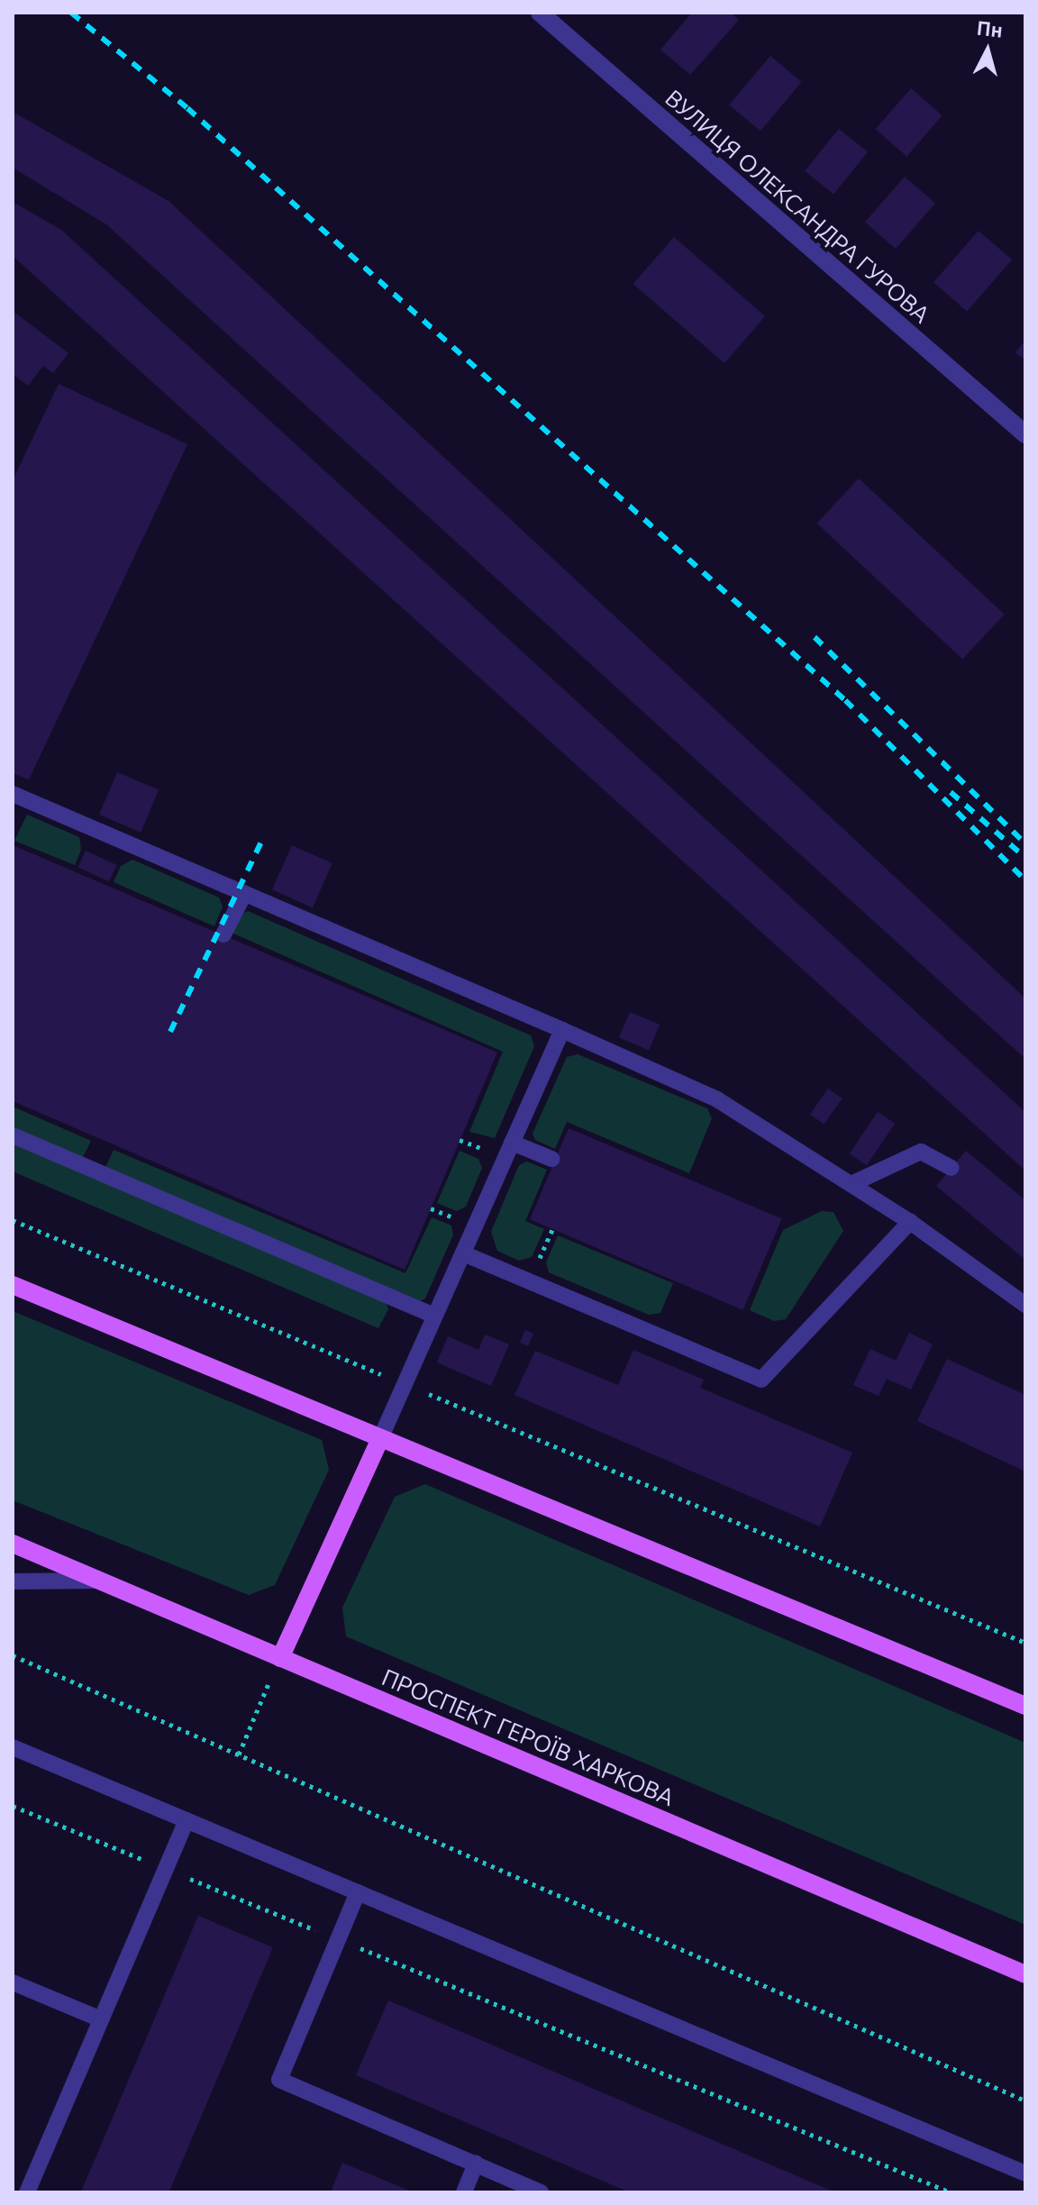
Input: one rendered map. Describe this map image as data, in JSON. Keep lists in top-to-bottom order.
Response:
{
  "streets": {
    "main road": ["ПРОСПЕКТ ГЕРОЇВ ХАРКОВА"],
    "street": ["ВУЛИЦЯ ОЛЕКСАНДРА ГУРОВА"]
  },
  "north": "top"
}
